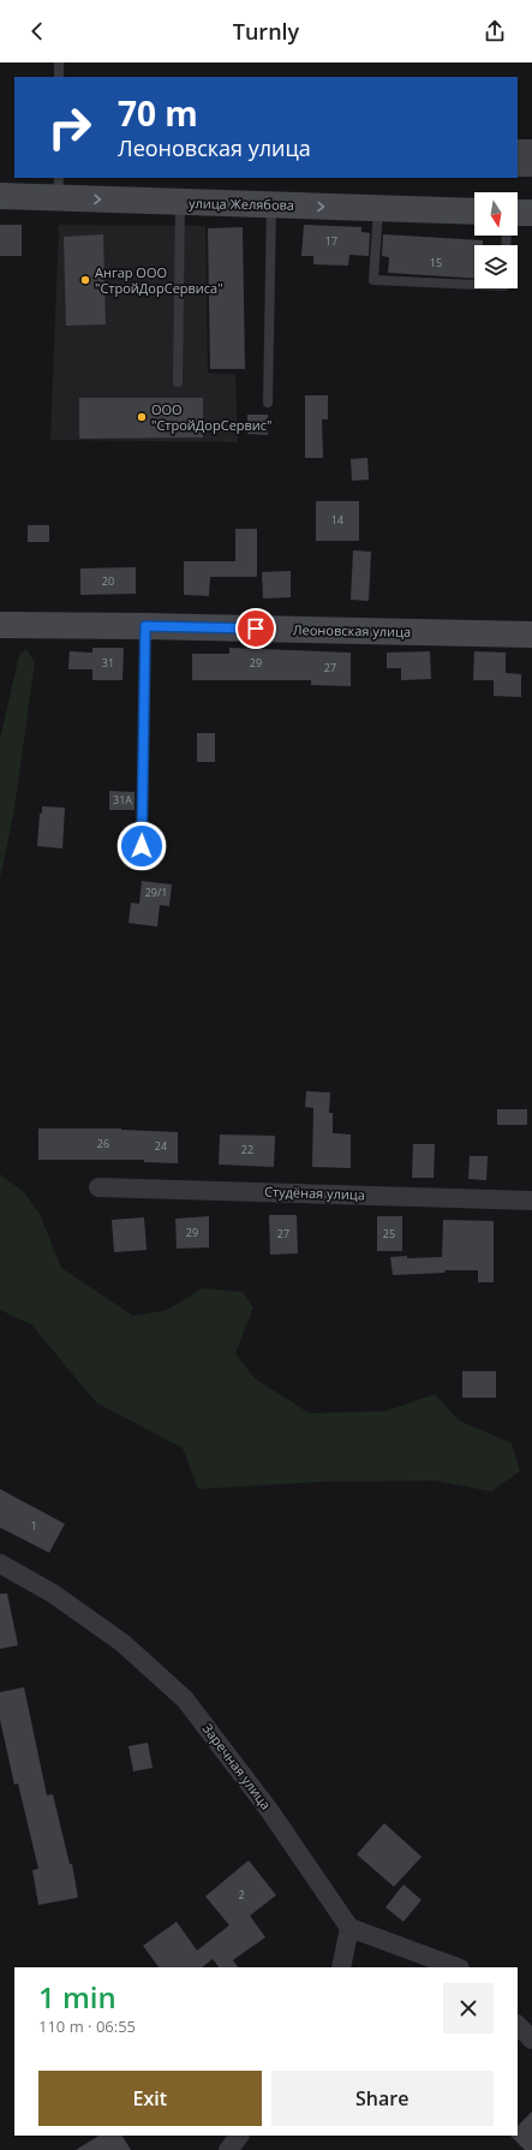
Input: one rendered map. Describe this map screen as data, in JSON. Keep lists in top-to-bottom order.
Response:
{
  "streets": {
    "street": [
      "улица Желябова",
      "Леоновская улица",
      "Студёная улица",
      "Заречная улица"
    ]
  },
  "one_way": ["улица Желябова"],
  "places": ["Ангар ООО \"СтройДорСервиса\"", "ООО \"СтройДорСервис\""],
  "house_numbers": [
    "17",
    "15",
    "14",
    "20",
    "31",
    "29",
    "27",
    "31А",
    "29/1",
    "26",
    "24",
    "22",
    "29",
    "27",
    "25",
    "1",
    "2"
  ],
  "north": "bottom",
  "page": {
    "header": "Turnly",
    "turn": ["70 m", "Леоновская улица"],
    "heading": ["1 min", "110 m · 06:55"],
    "buttons": ["Exit", "Share"]
  }
}
